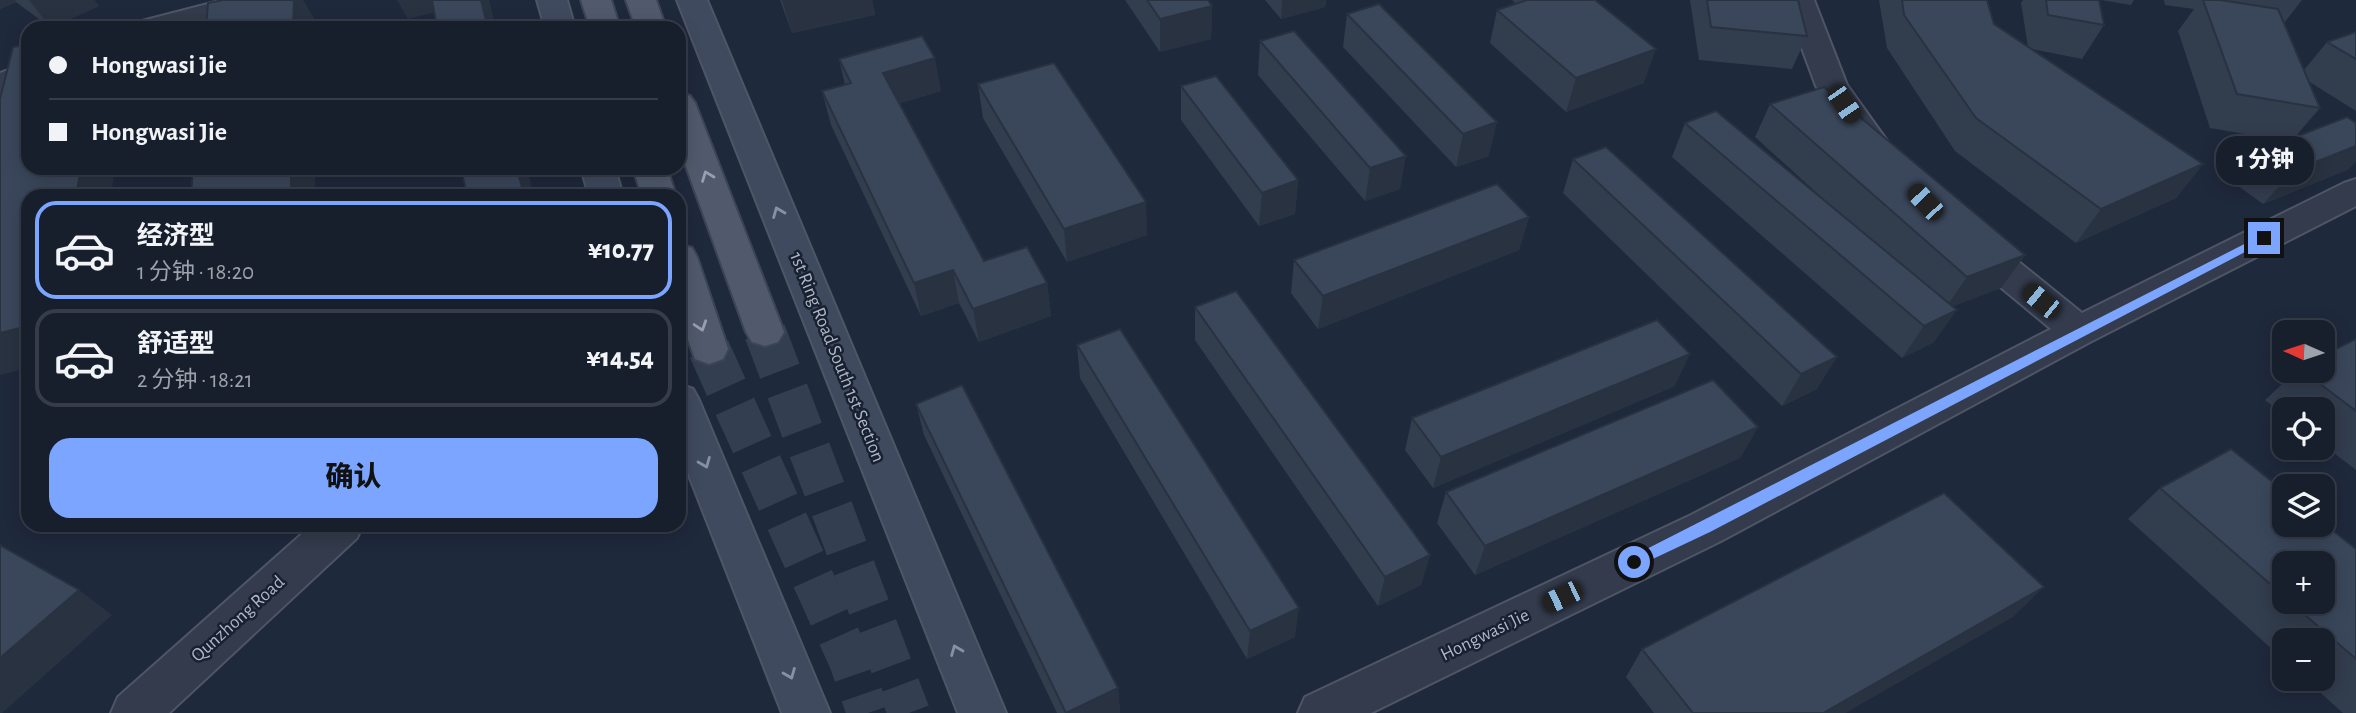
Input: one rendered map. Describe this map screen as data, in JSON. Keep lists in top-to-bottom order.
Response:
{
  "streets": {
    "main road": ["1st Ring Road South 1st Section"],
    "street": ["Qunzhong Road", "Hongwasi Jie"]
  },
  "north": "left",
  "page": {
    "banner": ["Hongwasi Jie", "Hongwasi Jie"],
    "bubble": "1 分钟",
    "list": [
      {
        "name": "经济型",
        "note": "1 分钟 · 18:20",
        "value": "¥10.77"
      },
      {
        "name": "舒适型",
        "note": "2 分钟 · 18:21",
        "value": "¥14.54"
      }
    ],
    "map_buttons": ["+", "−"],
    "buttons": "确认"
  }
}
